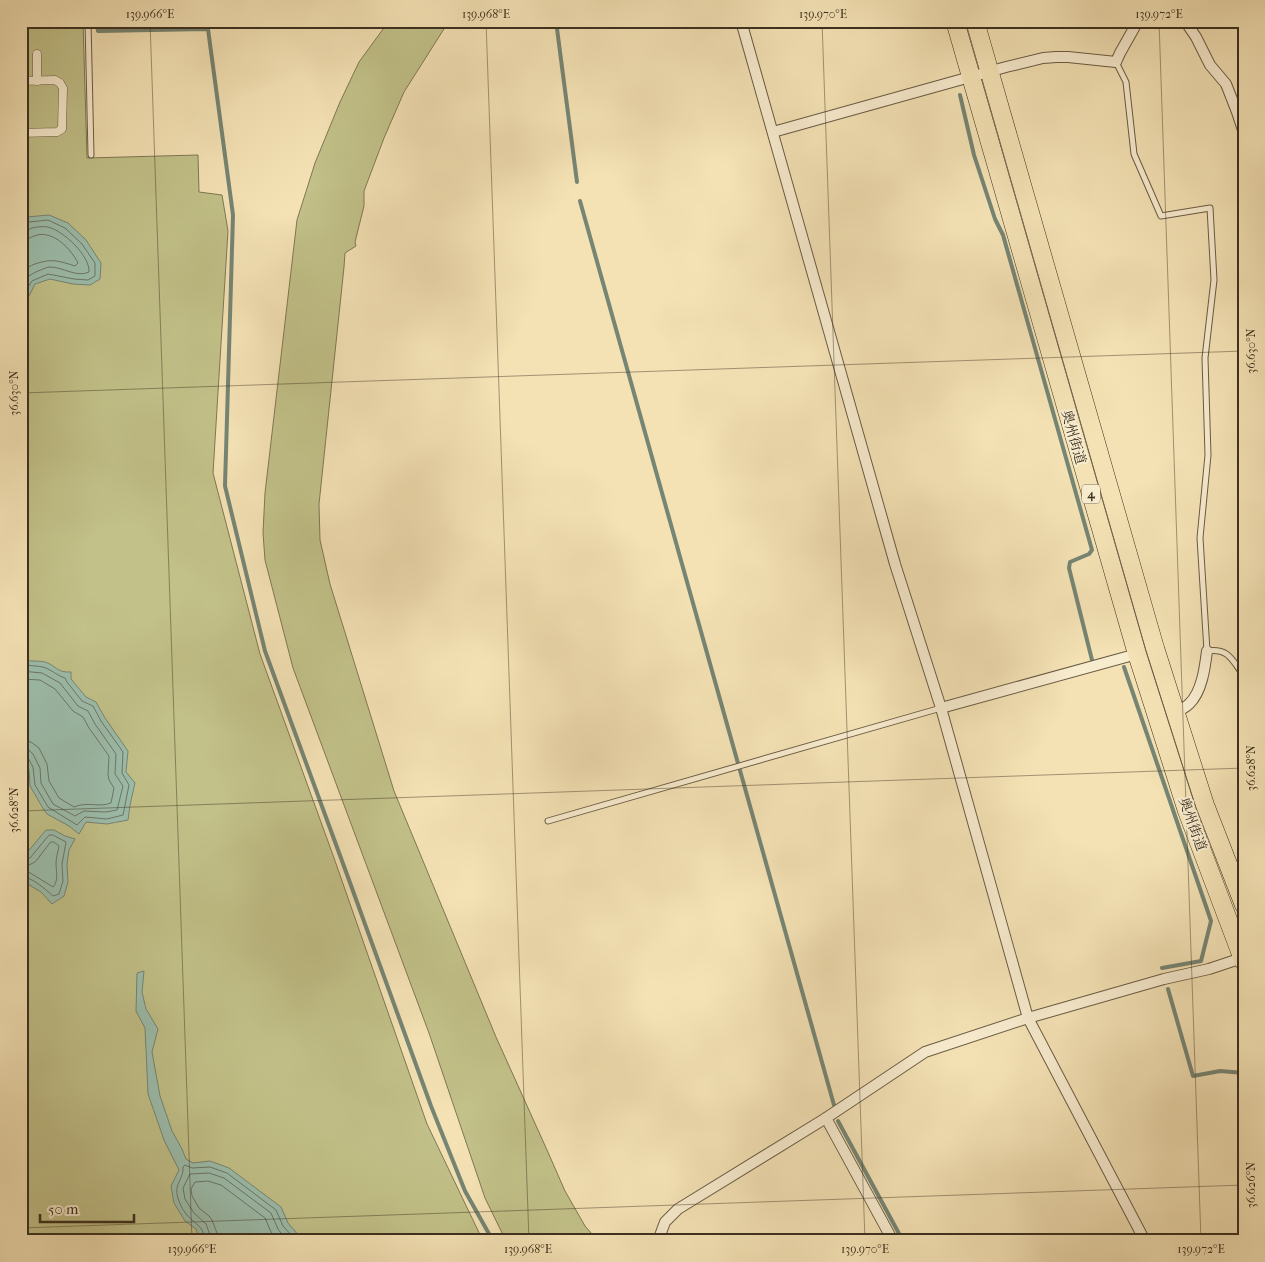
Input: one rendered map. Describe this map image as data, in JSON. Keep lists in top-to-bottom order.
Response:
{
  "streets": {
    "highway": ["奥州街道", "4"]
  },
  "scale_bar": "50 m",
  "coordinates": [
    "139.966°E",
    "139.968°E",
    "139.970°E",
    "139.972°E",
    "36.630°N",
    "36.628°N",
    "36.626°N"
  ]
}
